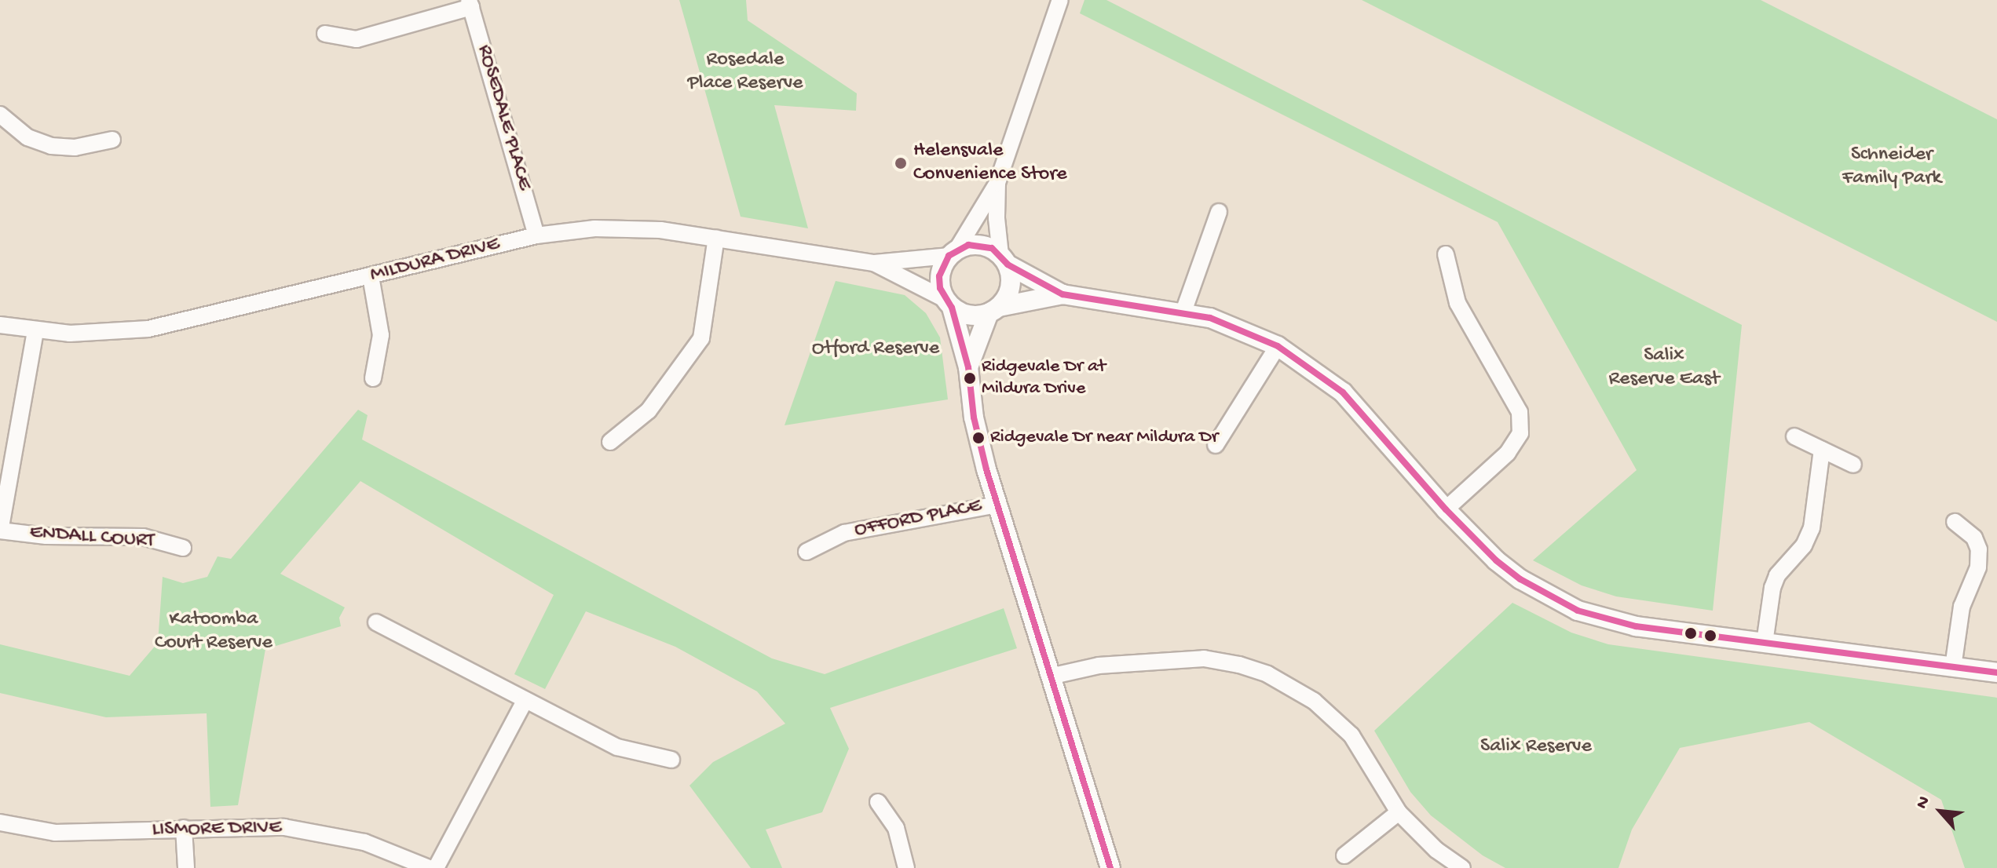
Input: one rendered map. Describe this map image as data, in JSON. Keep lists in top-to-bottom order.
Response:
{
  "streets": {
    "street": [
      "ROSEDALE PLACE",
      "MILDURA DRIVE",
      "OFFORD PLACE",
      "ENDALL COURT",
      "LISMORE DRIVE"
    ]
  },
  "crossings": [
    ["ROSEDALE PLACE", "MILDURA DRIVE"]
  ],
  "parks": [
    "Rosedale Place Reserve",
    "Schneider Family Park",
    "Otford Reserve",
    "Salix Reserve East",
    "Katoomba Court Reserve",
    "Salix Reserve"
  ],
  "places": ["Helensvale Convenience Store", "Ridgevale Dr at Mildura Drive", "Ridgevale Dr near Mildura Dr"],
  "north": "top left"
}
